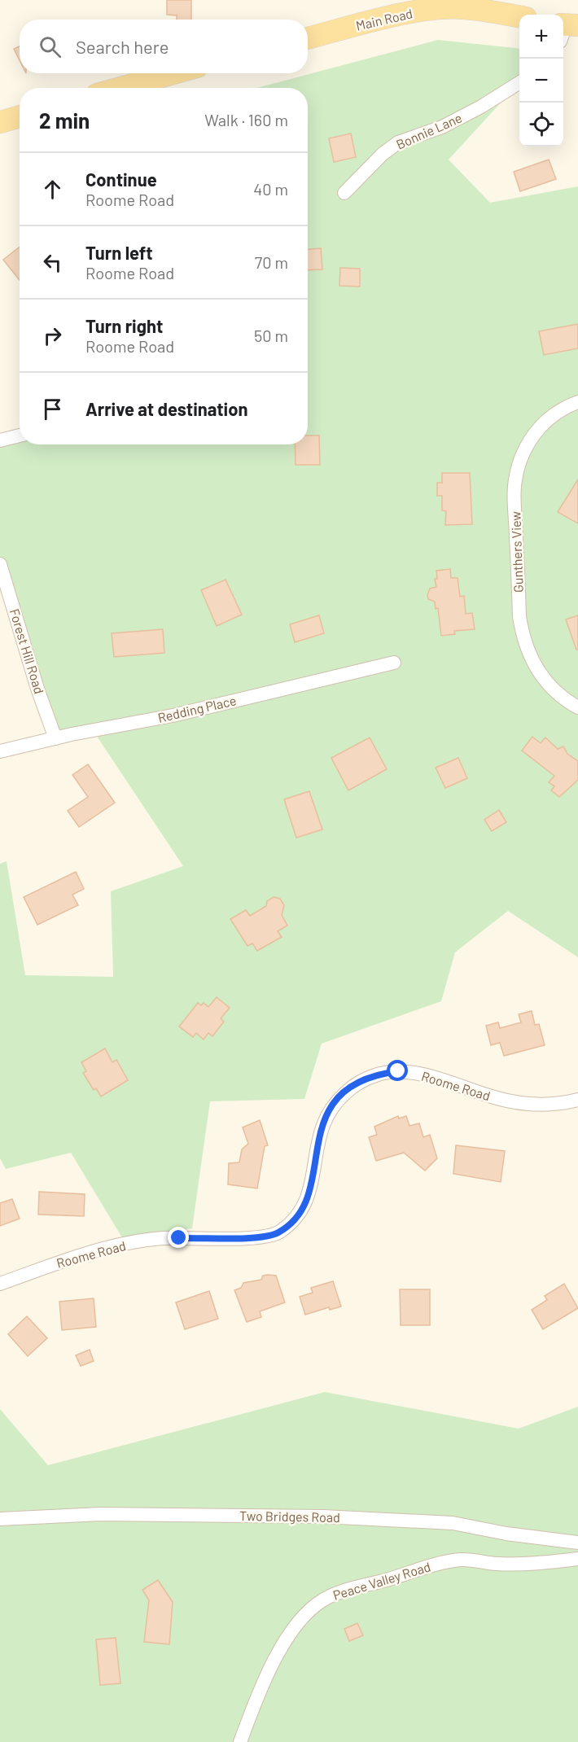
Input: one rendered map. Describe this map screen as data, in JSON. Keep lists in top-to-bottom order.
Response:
{
  "streets": {
    "main road": ["Main Road"],
    "street": [
      "Bonnie Lane",
      "Gunthers View",
      "Forest Hill Road",
      "Redding Place",
      "Roome Road",
      "Two Bridges Road",
      "Peace Valley Road"
    ]
  },
  "crossings": [
    ["Forest Hill Road", "Redding Place"]
  ],
  "page": {
    "map_buttons": ["+", "−"],
    "search": "Search here",
    "heading": ["2 min", "Walk · 160 m"],
    "list": [
      ["Continue", "Roome Road", "40 m"],
      ["Turn left", "Roome Road", "70 m"],
      ["Turn right", "Roome Road", "50 m"],
      "Arrive at destination"
    ]
  }
}
